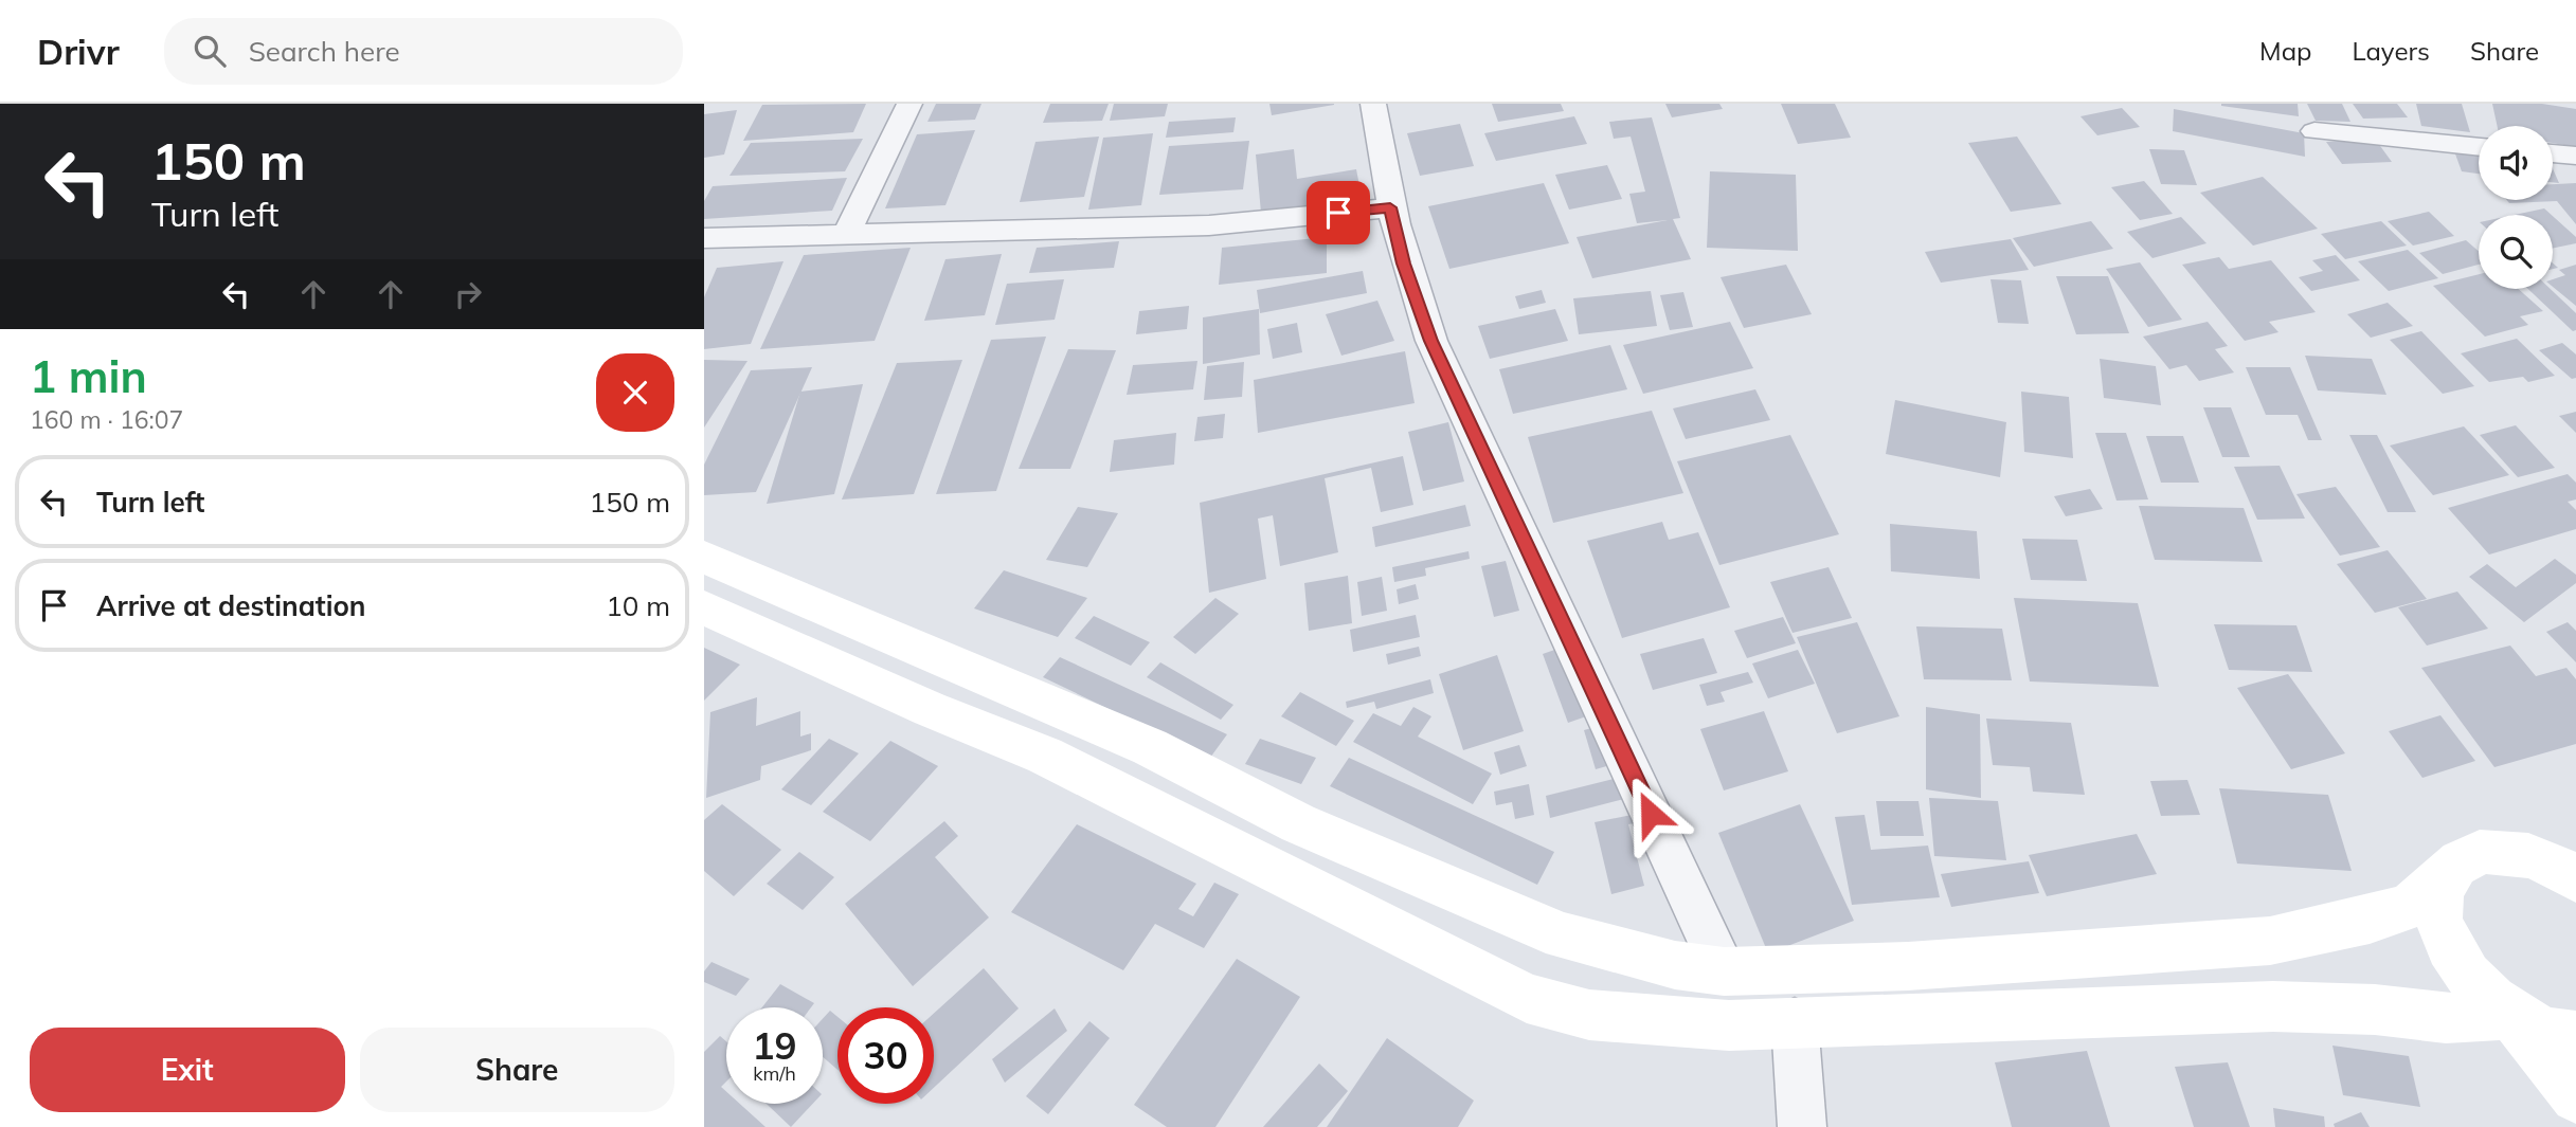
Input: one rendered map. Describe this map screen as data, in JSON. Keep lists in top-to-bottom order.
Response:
{
  "page": {
    "header": "Drivr",
    "search": "Search here",
    "nav": ["Map", "Layers", "Share"],
    "turn": ["150 m", "Turn left"],
    "heading": ["1 min", "160 m · 16:07"],
    "list": [
      {
        "name": "Turn left",
        "value": "150 m"
      },
      {
        "name": "Arrive at destination",
        "value": "10 m"
      }
    ],
    "speed": "19 km/h",
    "limit": "30",
    "buttons": ["Exit", "Share"]
  }
}
